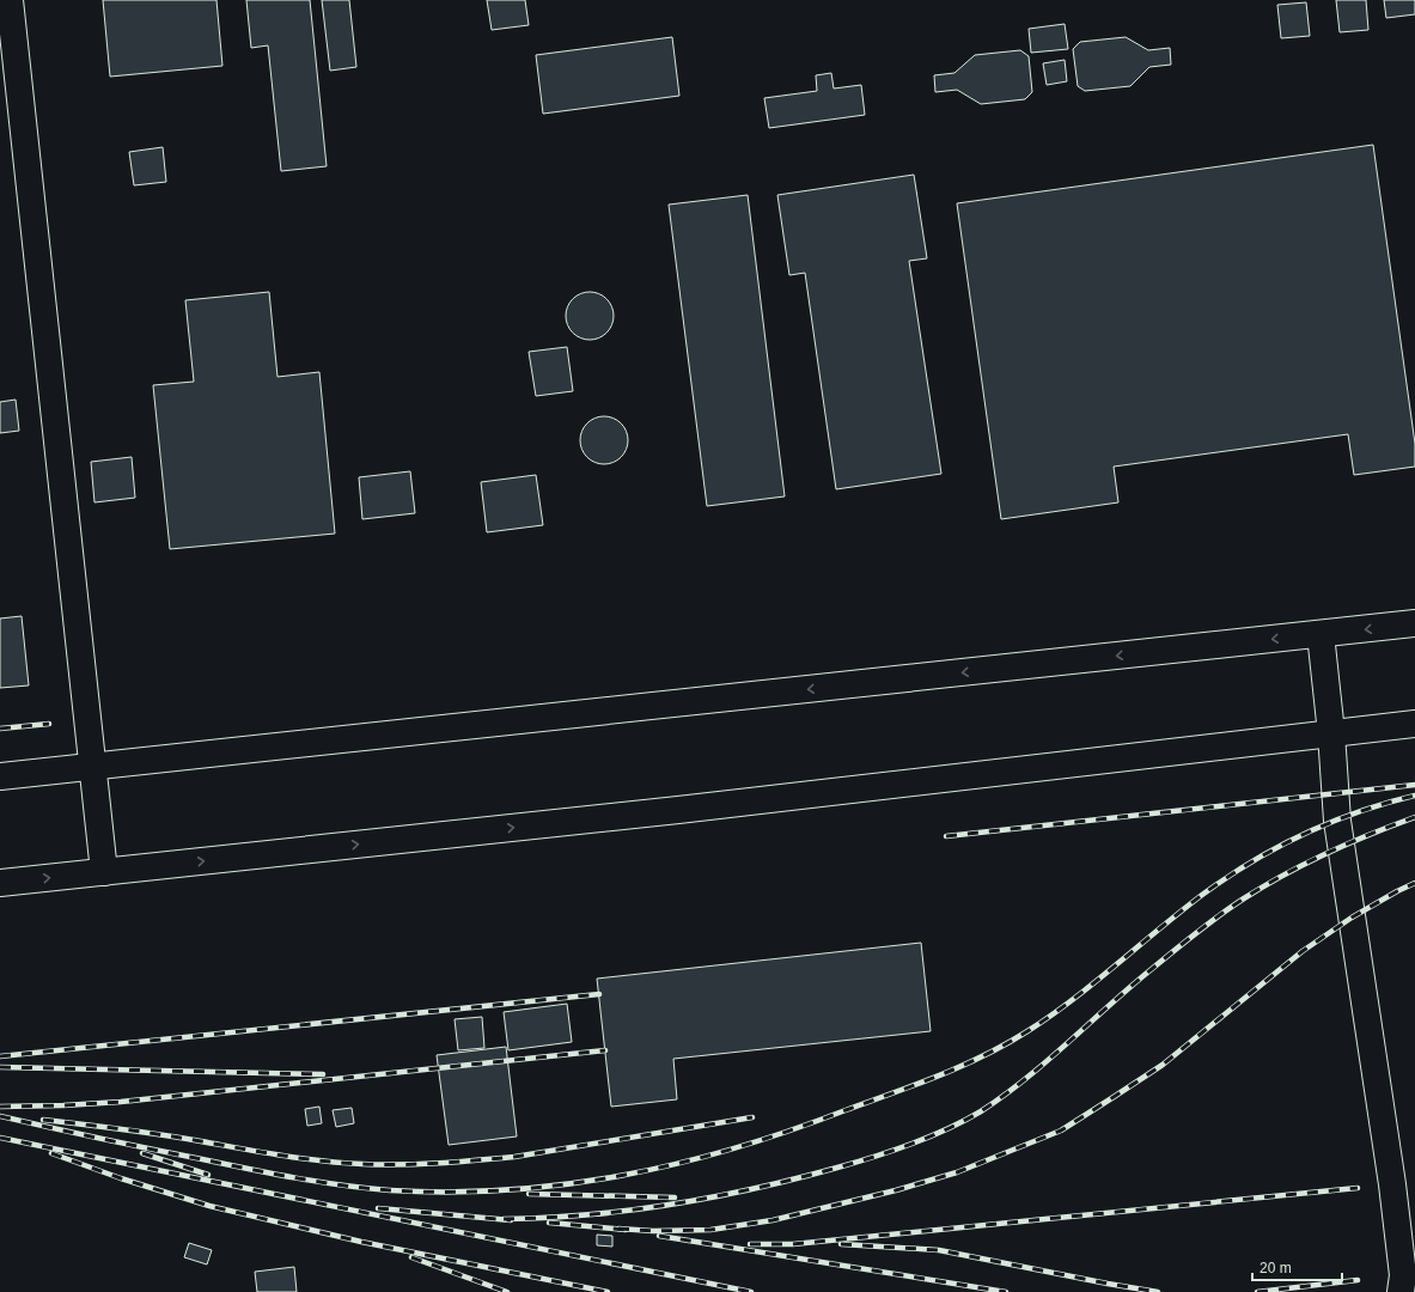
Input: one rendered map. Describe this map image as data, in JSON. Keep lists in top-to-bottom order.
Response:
{
  "scale_bar": "20 m"
}
